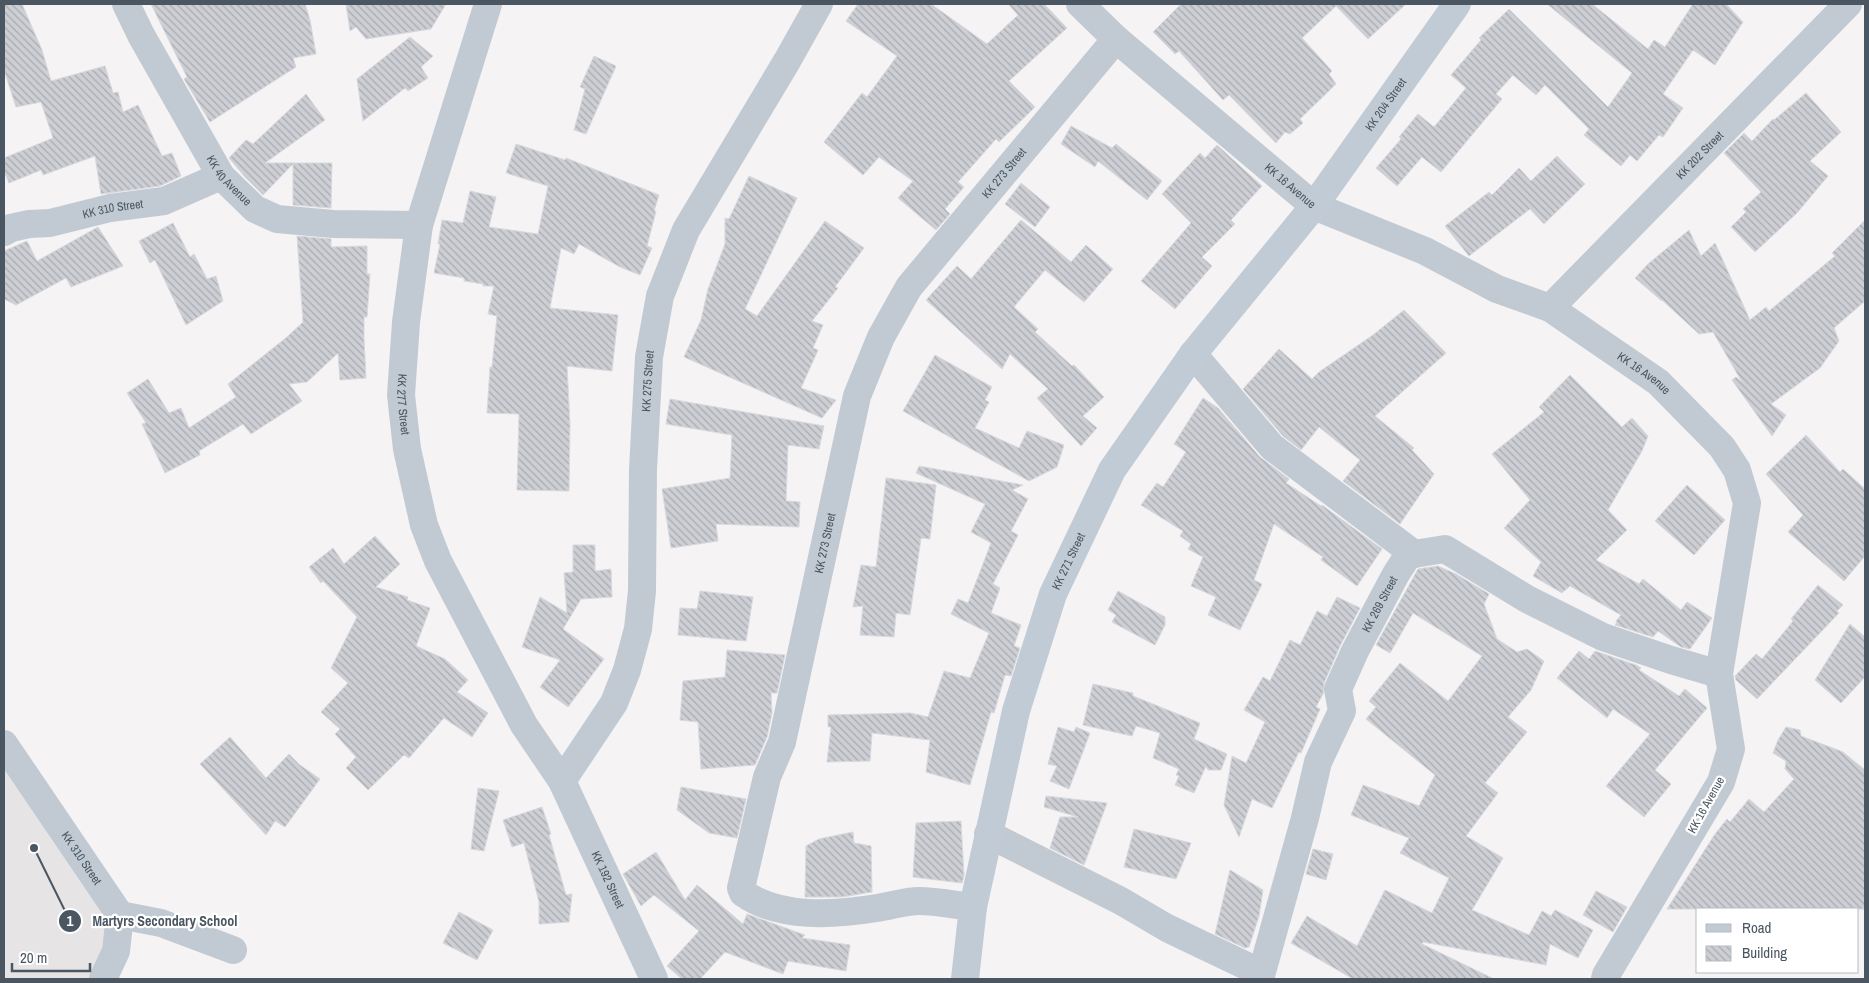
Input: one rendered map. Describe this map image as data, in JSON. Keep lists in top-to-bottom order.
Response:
{
  "streets": {
    "street": [
      "KK 204 Street",
      "KK 202 Street",
      "KK 273 Street",
      "KK 40 Avenue",
      "KK 16 Avenue",
      "KK 310 Street",
      "KK 275 Street",
      "KK 277 Street",
      "KK 271 Street",
      "KK 269 Street",
      "KK 192 Street"
    ]
  },
  "crossings": [
    ["KK 204 Street", "KK 16 Avenue"],
    ["KK 204 Street", "KK 271 Street"],
    ["KK 202 Street", "KK 16 Avenue"],
    ["KK 273 Street", "KK 16 Avenue"],
    ["KK 273 Street", "KK 271 Street"],
    ["KK 40 Avenue", "KK 310 Street"],
    ["KK 40 Avenue", "KK 277 Street"],
    ["KK 16 Avenue", "KK 271 Street"],
    ["KK 275 Street", "KK 277 Street"],
    ["KK 275 Street", "KK 192 Street"],
    ["KK 277 Street", "KK 192 Street"]
  ],
  "places": ["Martyrs Secondary School"],
  "legend": ["Road", "Building"],
  "scale_bar": "20 m"
}
